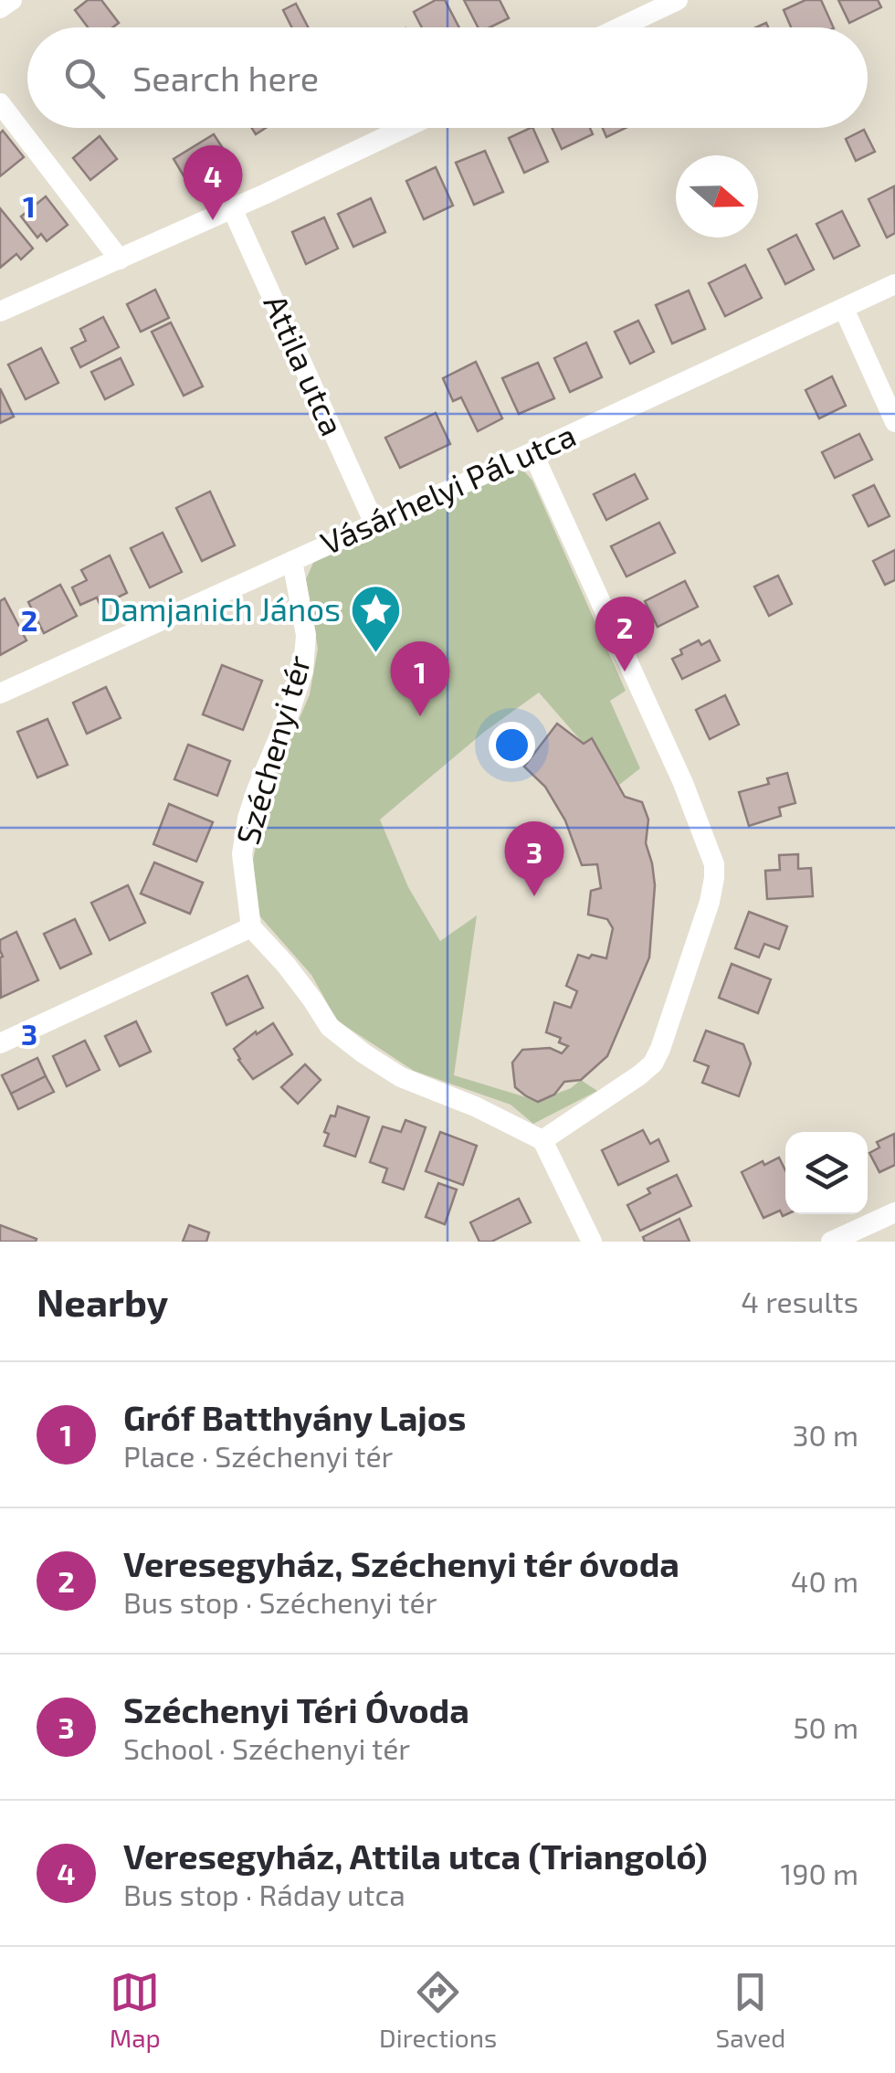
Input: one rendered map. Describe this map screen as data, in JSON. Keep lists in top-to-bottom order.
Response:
{
  "streets": {
    "street": ["Attila utca", "Vásárhelyi Pál utca", "Széchenyi tér"]
  },
  "crossings": [
    ["Attila utca", "Vásárhelyi Pál utca"],
    ["Vásárhelyi Pál utca", "Széchenyi tér"]
  ],
  "places": {
    "place": ["Damjanich János"]
  },
  "north": "right",
  "page": {
    "search": "Search here",
    "pins": [
      "4",
      "2",
      "1",
      "3"
    ],
    "heading": ["Nearby", "4 results"],
    "list": [
      {
        "mark": "1",
        "name": "Gróf Batthyány Lajos",
        "note": "Place · Széchenyi tér",
        "value": "30 m"
      },
      {
        "mark": "2",
        "name": "Veresegyház, Széchenyi tér óvoda",
        "note": "Bus stop · Széchenyi tér",
        "value": "40 m"
      },
      {
        "mark": "3",
        "name": "Széchenyi Téri Óvoda",
        "note": "School · Széchenyi tér",
        "value": "50 m"
      },
      {
        "mark": "4",
        "name": "Veresegyház, Attila utca (Triangoló)",
        "note": "Bus stop · Ráday utca",
        "value": "190 m"
      }
    ],
    "nav": ["Map", "Directions", "Saved"]
  },
  "grid": {
    "rows": ["1", "2", "3"]
  }
}
